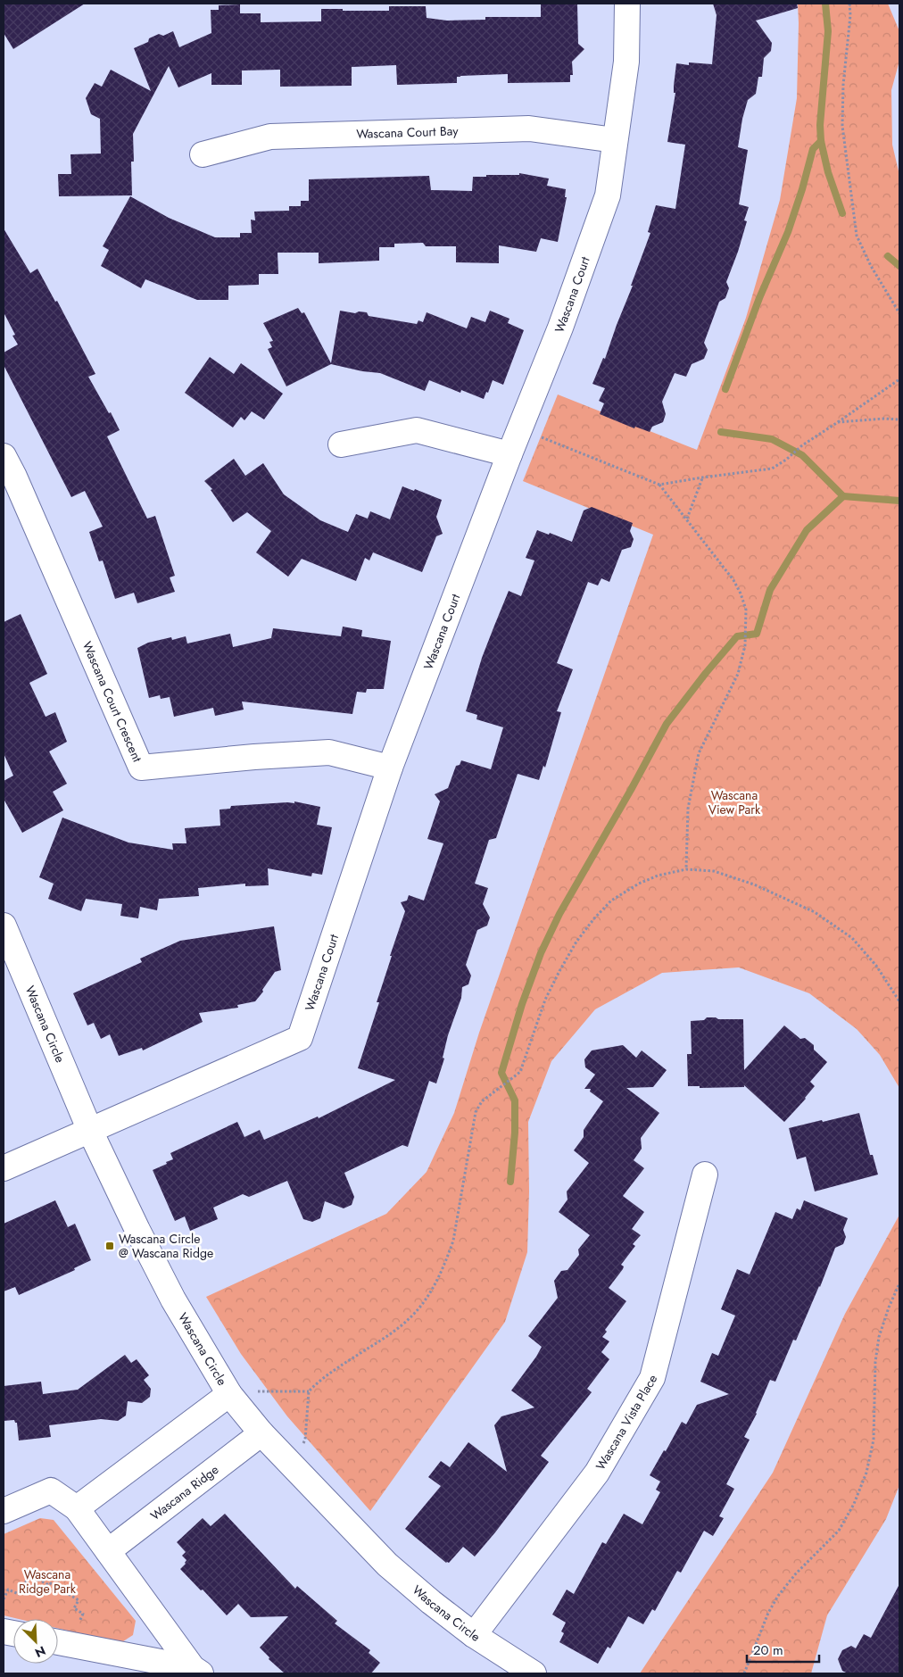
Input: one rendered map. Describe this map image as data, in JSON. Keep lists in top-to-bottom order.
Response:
{
  "streets": {
    "street": [
      "Wascana Court Bay",
      "Wascana Court",
      "Wascana Court Crescent",
      "Wascana Circle",
      "Wascana Vista Place",
      "Wascana Ridge"
    ]
  },
  "crossings": [
    ["Wascana Court Bay", "Wascana Court"],
    ["Wascana Court", "Wascana Court Crescent"],
    ["Wascana Court", "Wascana Circle"],
    ["Wascana Circle", "Wascana Vista Place"],
    ["Wascana Circle", "Wascana Ridge"]
  ],
  "parks": ["Wascana View Park", "Wascana Ridge Park"],
  "places": {
    "transit": ["Wascana Circle @ Wascana Ridge"]
  },
  "scale_bar": "20 m",
  "north": "bottom right"
}
